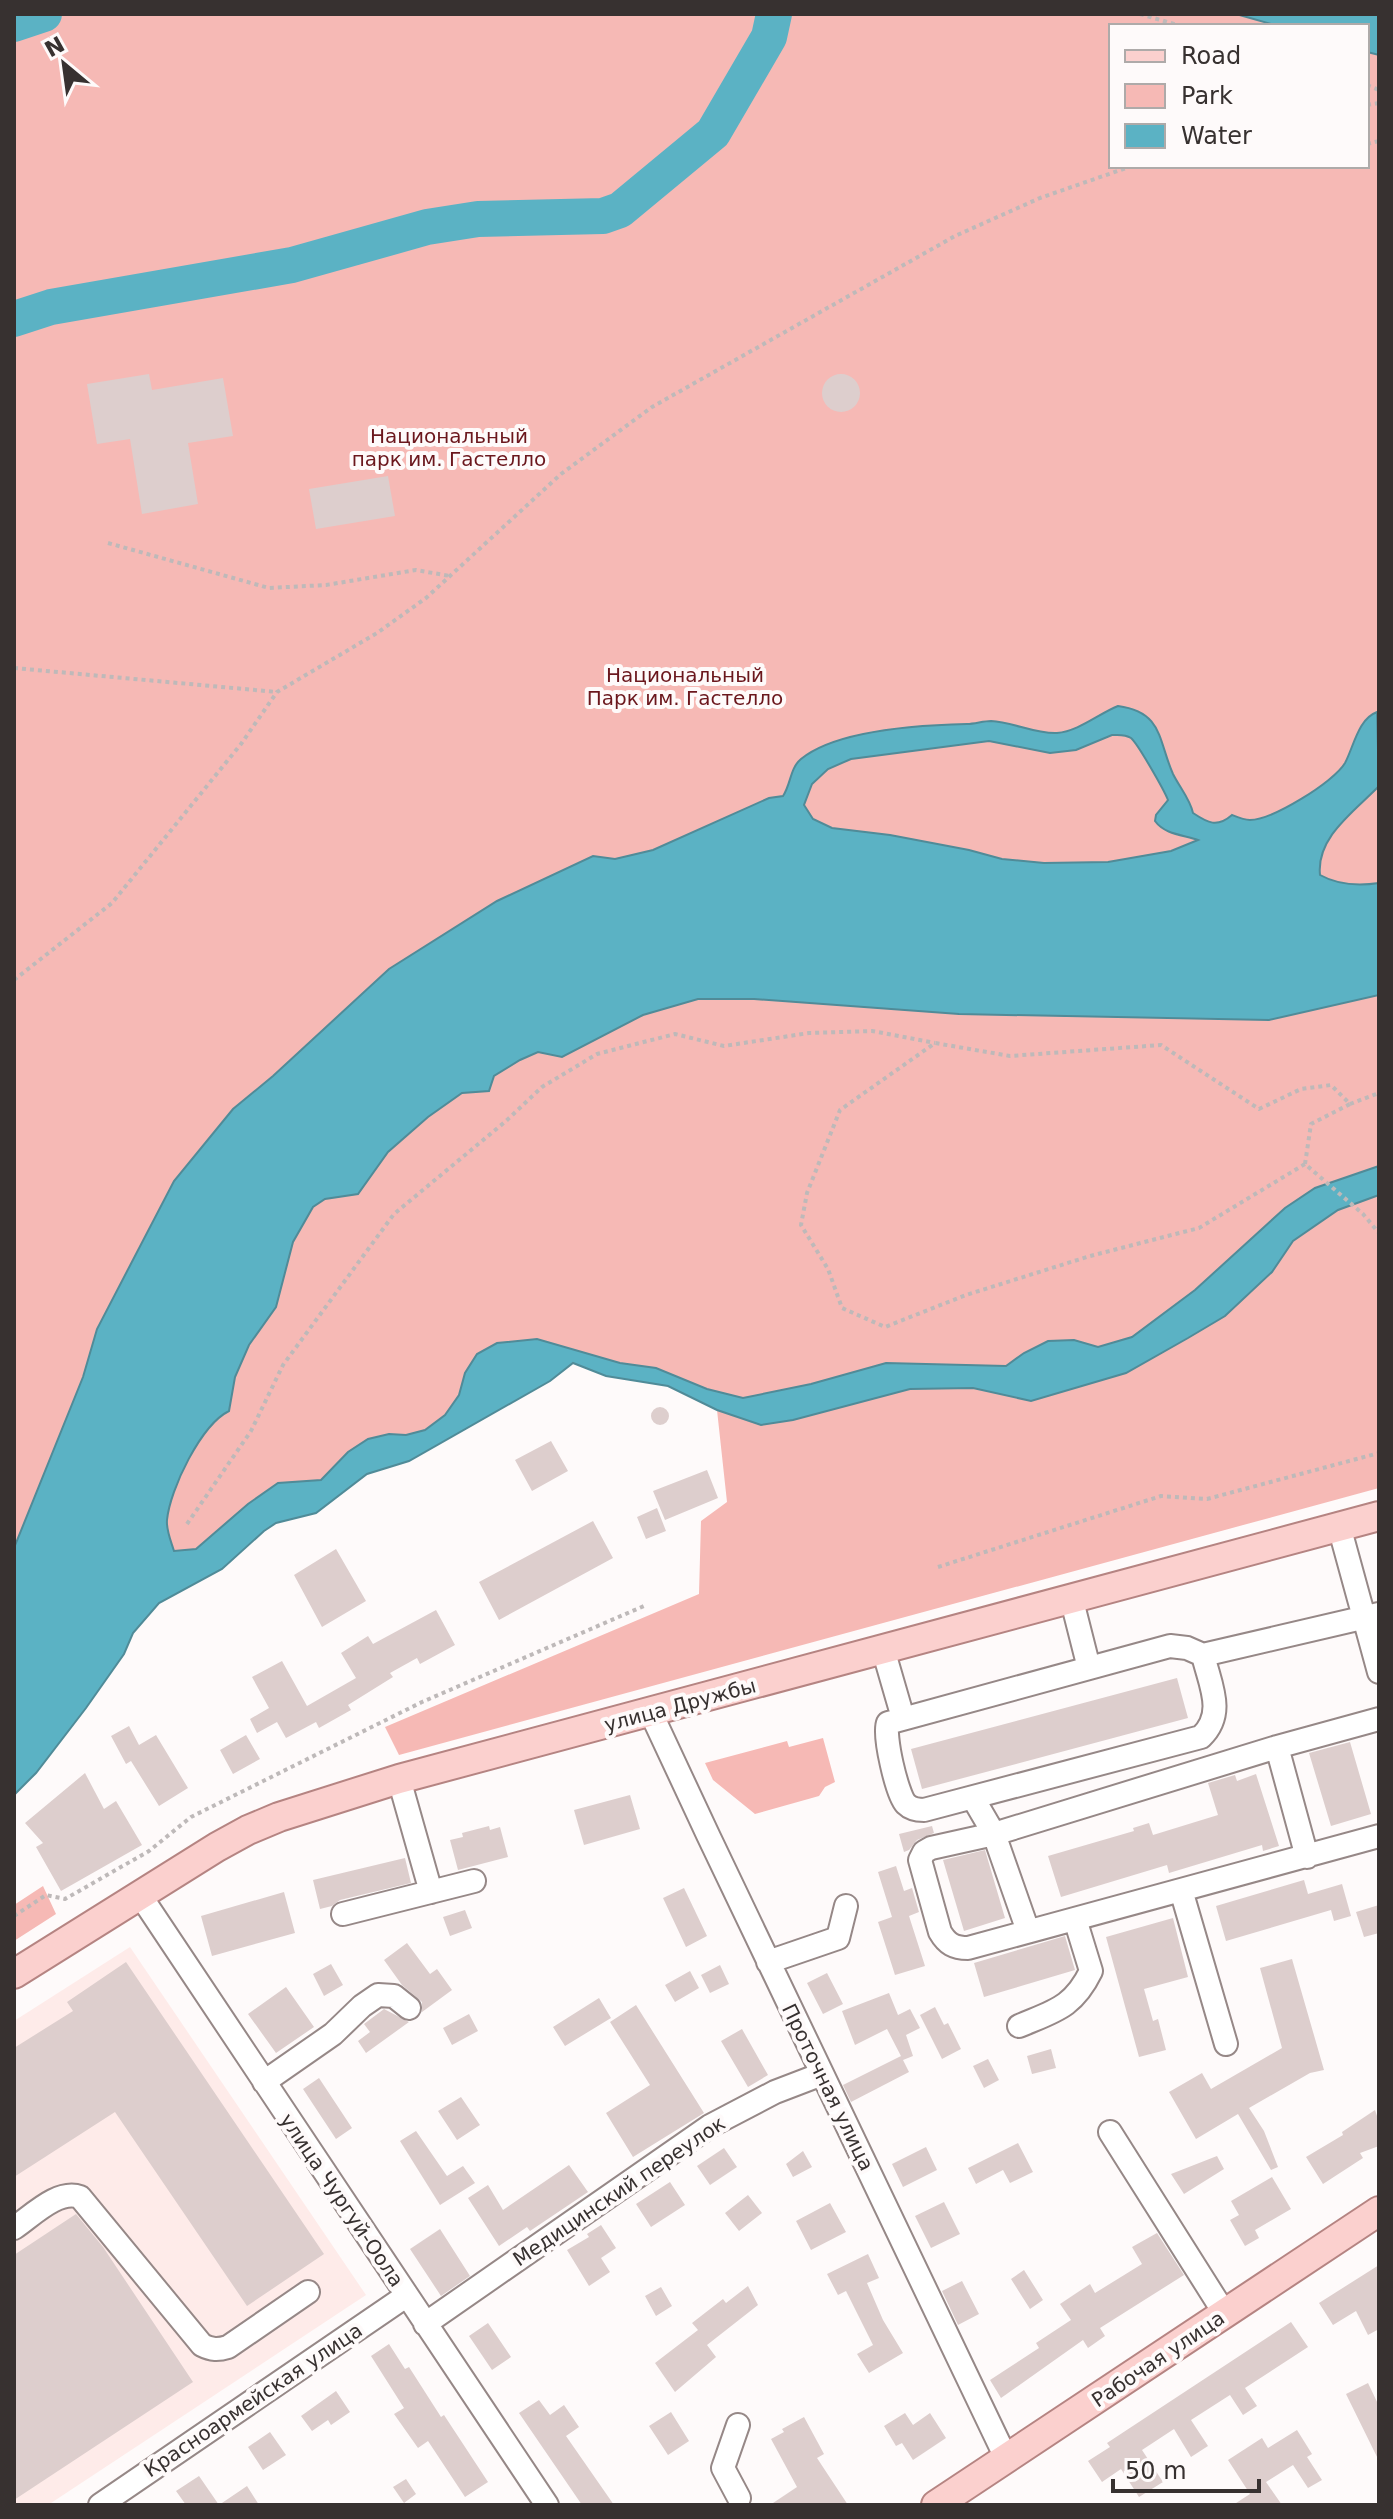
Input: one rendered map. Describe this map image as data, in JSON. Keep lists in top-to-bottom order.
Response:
{
  "streets": {
    "main road": ["улица Дружбы", "Рабочая улица"],
    "street": [
      "Проточная улица",
      "Медицинский переулок",
      "улица Чургуй-Оола",
      "Красноармейская улица"
    ]
  },
  "crossings": [
    ["улица Дружбы", "Проточная улица"],
    ["улица Дружбы", "улица Чургуй-Оола"],
    ["Проточная улица", "Медицинский переулок"],
    ["Проточная улица", "Рабочая улица"],
    ["Медицинский переулок", "улица Чургуй-Оола"],
    ["улица Чургуй-Оола", "Красноармейская улица"]
  ],
  "parks": ["Национальный парк им. Гастелло", "Национальный Парк им. Гастелло"],
  "legend": ["Road", "Park", "Water"],
  "scale_bar": "50 m",
  "north": "top left"
}
